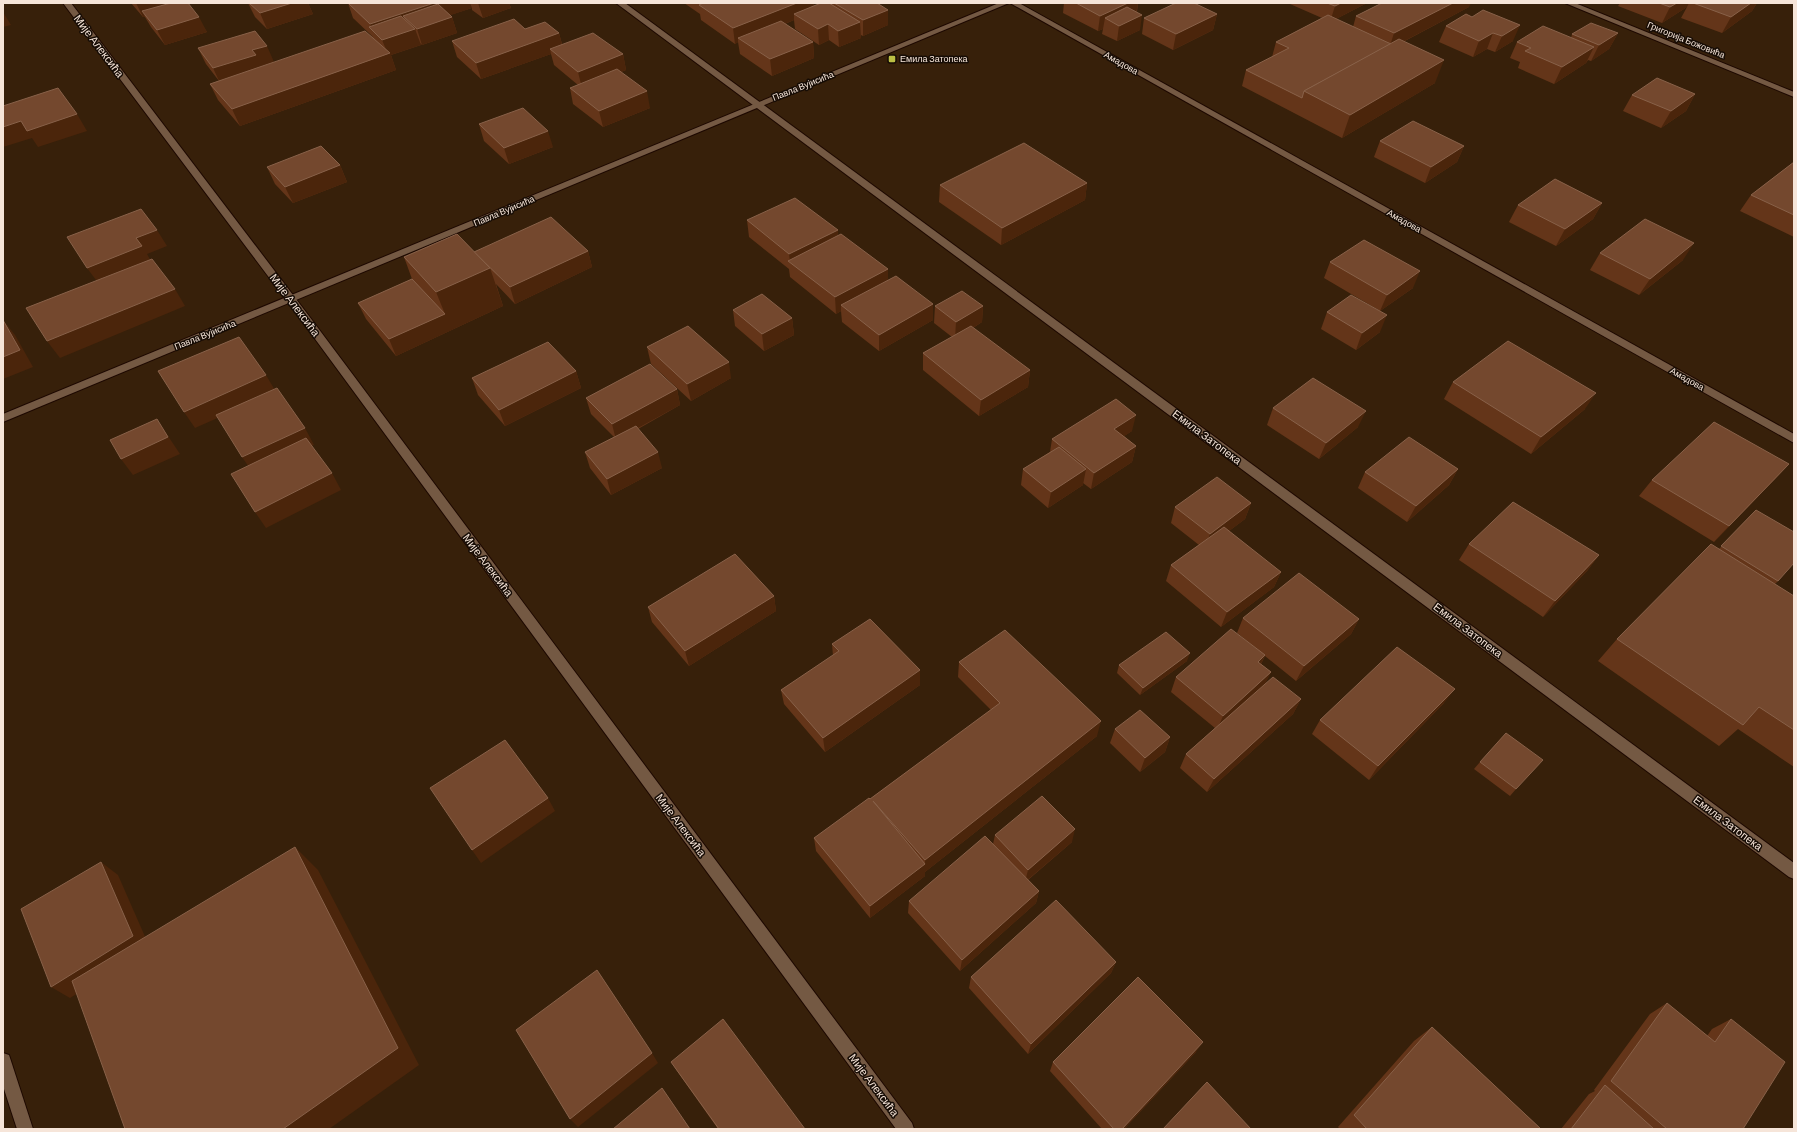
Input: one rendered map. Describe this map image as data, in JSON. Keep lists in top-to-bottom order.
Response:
{
  "streets": {
    "street": [
      "Григорија Божовића",
      "Мије Алексића",
      "Амадова",
      "Павла Вујисића",
      "Емила Затопека"
    ]
  },
  "crossings": [
    ["Мије Алексића", "Павла Вујисића"],
    ["Павла Вујисића", "Емила Затопека"]
  ],
  "places": {
    "transit": ["Емила Затопека"]
  }
}
